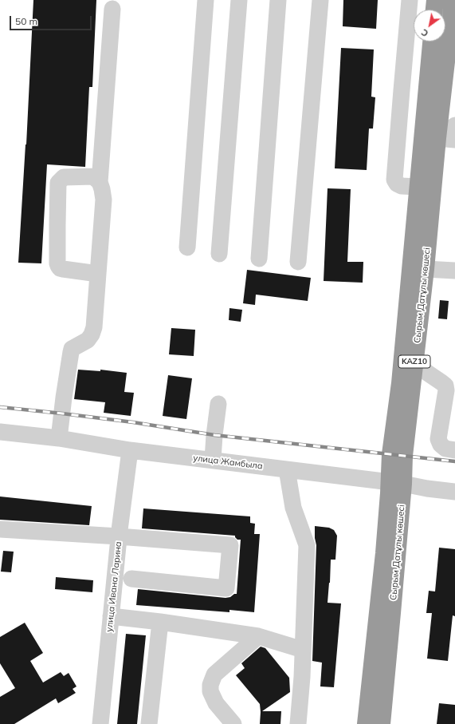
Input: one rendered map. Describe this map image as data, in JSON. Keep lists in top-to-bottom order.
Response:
{
  "streets": {
    "highway": ["Сырым Датұлы көшесі", "KAZ10"],
    "street": ["улица Жамбыла", "улица Ивана Ларина"]
  },
  "crossings": [
    ["Сырым Датұлы көшесі", "улица Жамбыла"],
    ["улица Жамбыла", "улица Ивана Ларина"]
  ],
  "scale_bar": "50 m",
  "north": "bottom left"
}
